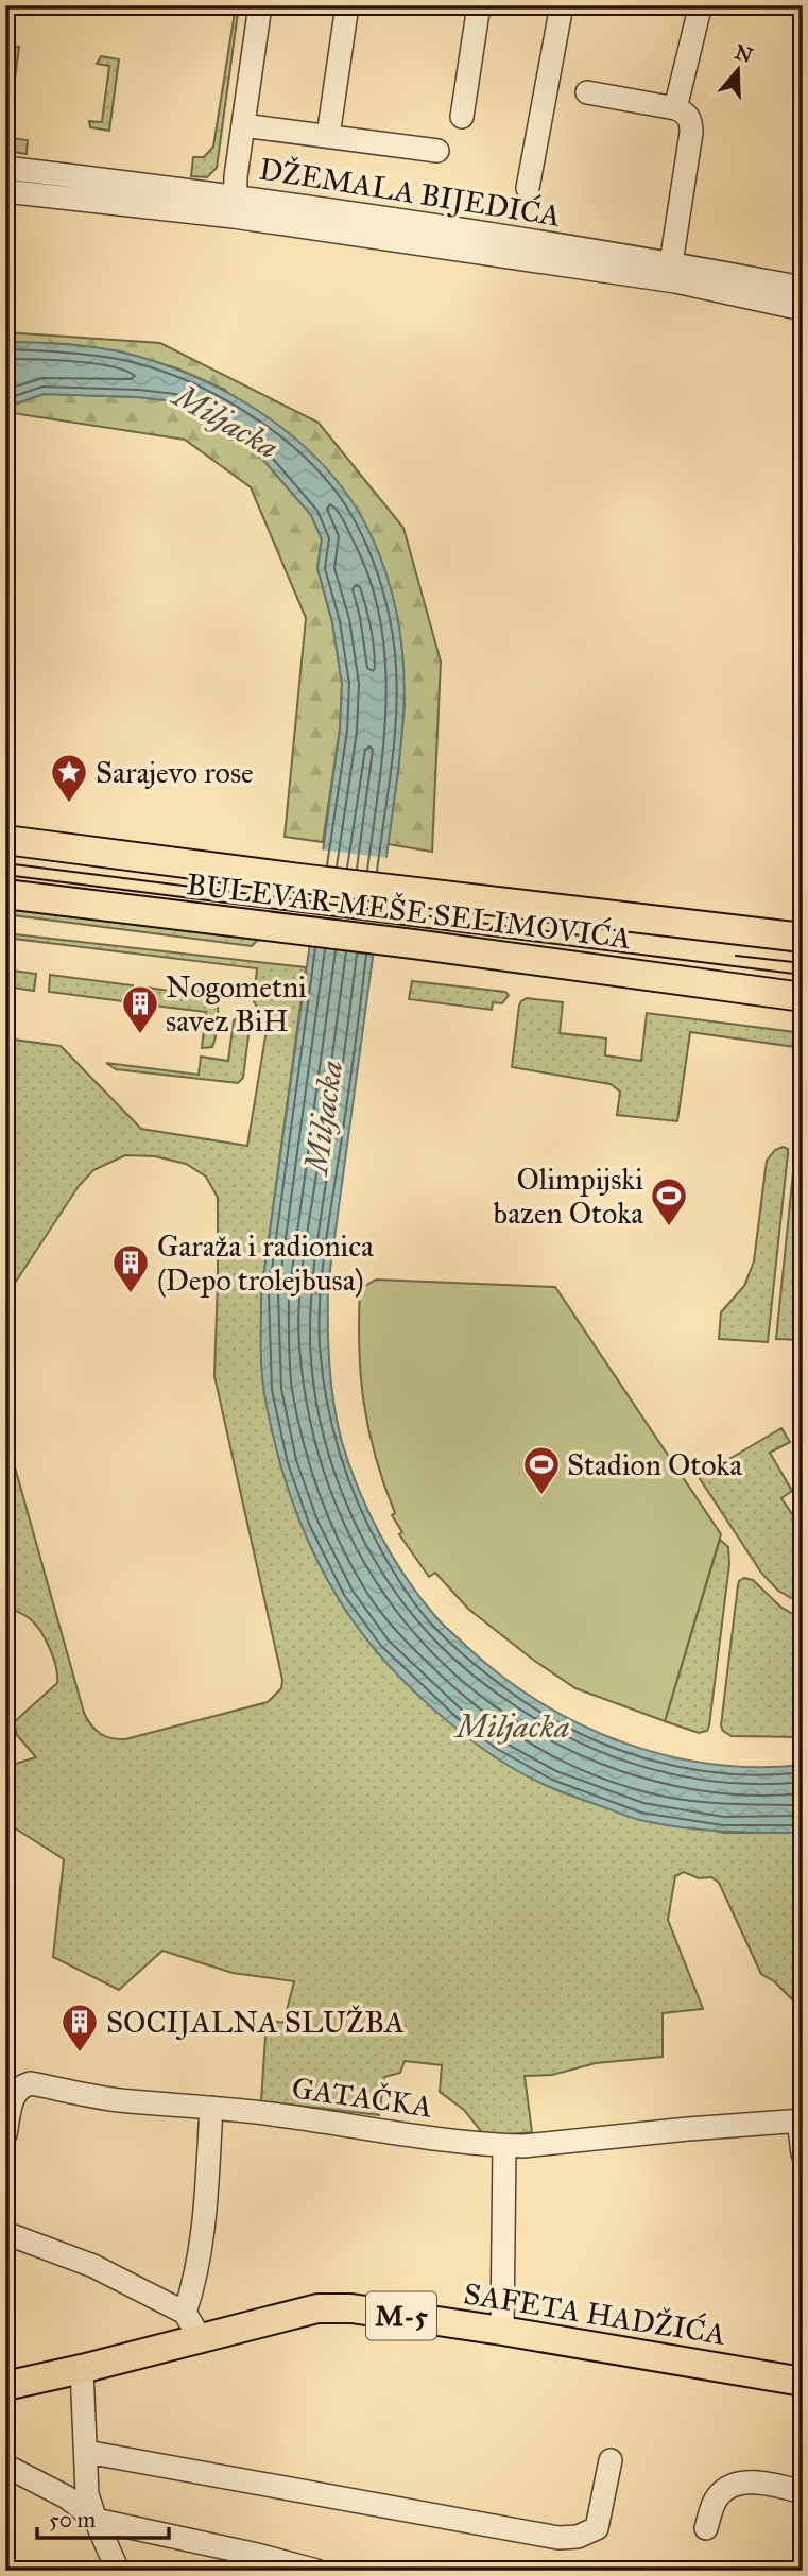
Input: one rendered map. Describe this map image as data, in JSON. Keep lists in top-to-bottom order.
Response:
{
  "streets": {
    "main road": ["BULEVAR MEŠE SELIMOVIĆA", "SAFETA HADŽIĆA", "M-5"],
    "street": ["DŽEMALA BIJEDIĆA", "GATAČKA"]
  },
  "water": ["Miljacka"],
  "places": {
    "place": ["Sarajevo rose"],
    "building": ["Nogometni savez BiH", "Garaža i radionica (Depo trolejbusa)", "SOCIJALNA SLUŽBA"],
    "sports": ["Olimpijski bazen Otoka", "Stadion Otoka"]
  },
  "scale_bar": "50 m",
  "north": "top"
}
